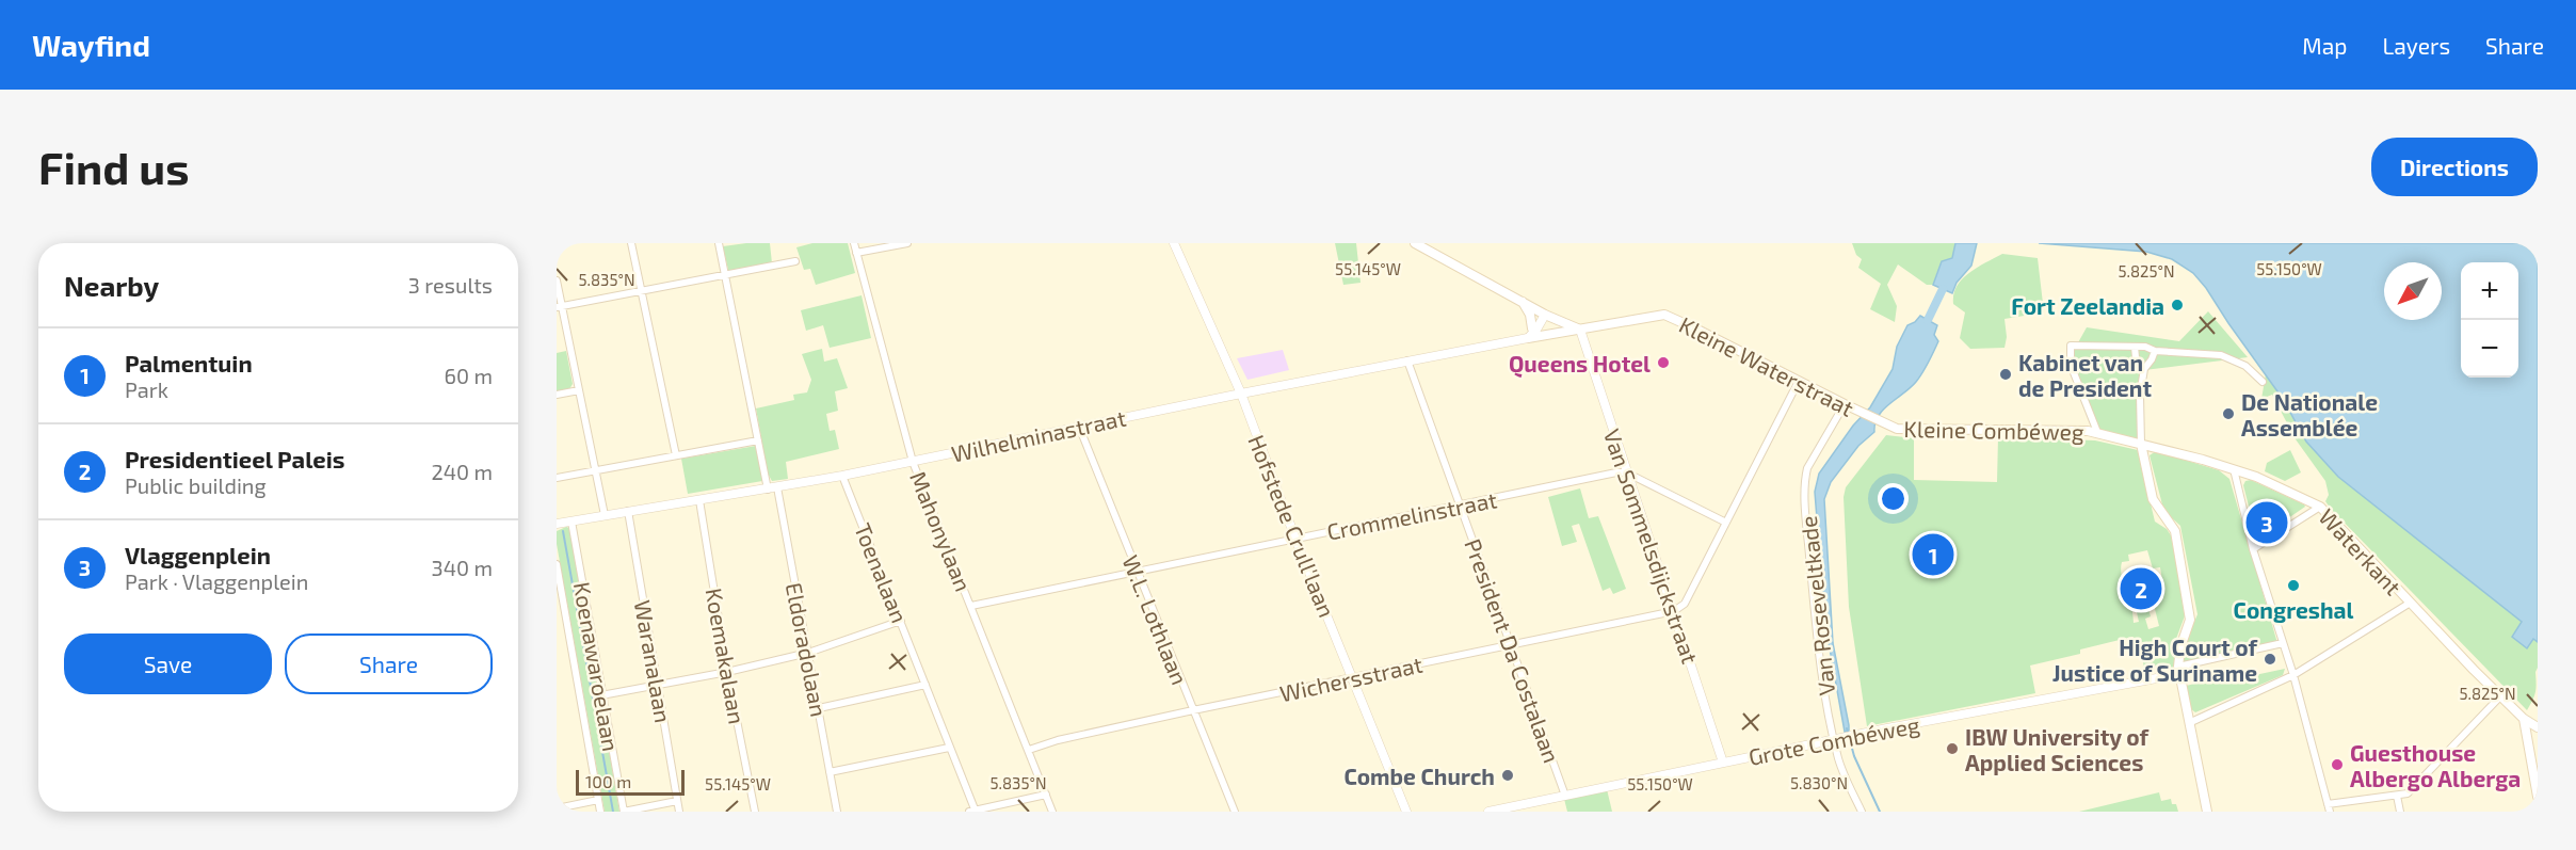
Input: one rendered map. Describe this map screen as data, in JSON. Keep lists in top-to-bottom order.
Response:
{
  "streets": {
    "main road": ["Kleine Waterstraat", "Kleine Combéweg", "Waterkant"],
    "street": [
      "Wilhelminastraat",
      "Crommelinstraat",
      "Hofstede Crull'laan",
      "Mahonylaan",
      "Van Sommelsdijckstraat",
      "Toenalaan",
      "Van Roseveltkade",
      "W.L. Lothlaan",
      "Eldoradolaan",
      "President Da Costalaan",
      "Koemakalaan",
      "Waranalaan",
      "Koenawaroelaan",
      "Wichersstraat",
      "Grote Combéweg"
    ]
  },
  "crossings": [
    ["Kleine Waterstraat", "Kleine Combéweg"],
    ["Kleine Waterstraat", "Wilhelminastraat"],
    ["Kleine Waterstraat", "Van Sommelsdijckstraat"],
    ["Kleine Waterstraat", "Van Roseveltkade"],
    ["Kleine Combéweg", "Waterkant"],
    ["Wilhelminastraat", "Hofstede Crull'laan"],
    ["Wilhelminastraat", "Mahonylaan"],
    ["Wilhelminastraat", "Toenalaan"],
    ["Wilhelminastraat", "W.L. Lothlaan"],
    ["Wilhelminastraat", "Eldoradolaan"],
    ["Wilhelminastraat", "President Da Costalaan"],
    ["Wilhelminastraat", "Koemakalaan"],
    ["Wilhelminastraat", "Waranalaan"],
    ["Wilhelminastraat", "Koenawaroelaan"],
    ["Crommelinstraat", "Hofstede Crull'laan"],
    ["Crommelinstraat", "Mahonylaan"],
    ["Crommelinstraat", "Van Sommelsdijckstraat"],
    ["Crommelinstraat", "W.L. Lothlaan"],
    ["Crommelinstraat", "President Da Costalaan"],
    ["Hofstede Crull'laan", "Wichersstraat"],
    ["Mahonylaan", "Wichersstraat"],
    ["Van Sommelsdijckstraat", "Wichersstraat"],
    ["Van Sommelsdijckstraat", "Grote Combéweg"],
    ["Van Roseveltkade", "Grote Combéweg"],
    ["W.L. Lothlaan", "Wichersstraat"],
    ["President Da Costalaan", "Wichersstraat"],
    ["President Da Costalaan", "Grote Combéweg"]
  ],
  "places": [
    "Fort Zeelandia",
    "Queens Hotel",
    "Kabinet van de President",
    "De Nationale Assemblée",
    "Congreshal",
    "High Court of Justice of Suriname",
    "IBW University of Applied Sciences",
    "Guesthouse Albergo Alberga",
    "Combe Church"
  ],
  "scale_bar": "100 m",
  "north": "bottom left",
  "page": {
    "header": "Wayfind",
    "nav": ["Map", "Layers", "Share"],
    "buttons": [
      "Directions",
      ["Save", "Share"]
    ],
    "title": "Find us",
    "heading": ["Nearby", "3 results"],
    "map_buttons": ["+", "−"],
    "list": [
      {
        "mark": "1",
        "name": "Palmentuin",
        "note": "Park",
        "value": "60 m"
      },
      {
        "mark": "2",
        "name": "Presidentieel Paleis",
        "note": "Public building",
        "value": "240 m"
      },
      {
        "mark": "3",
        "name": "Vlaggenplein",
        "note": "Park · Vlaggenplein",
        "value": "340 m"
      }
    ],
    "pins": ["3", "1", "2"],
    "scale": "100 m"
  },
  "coordinates": [
    "55.145°W",
    "55.150°W",
    "5.825°N",
    "5.835°N",
    "5.830°N"
  ]
}
